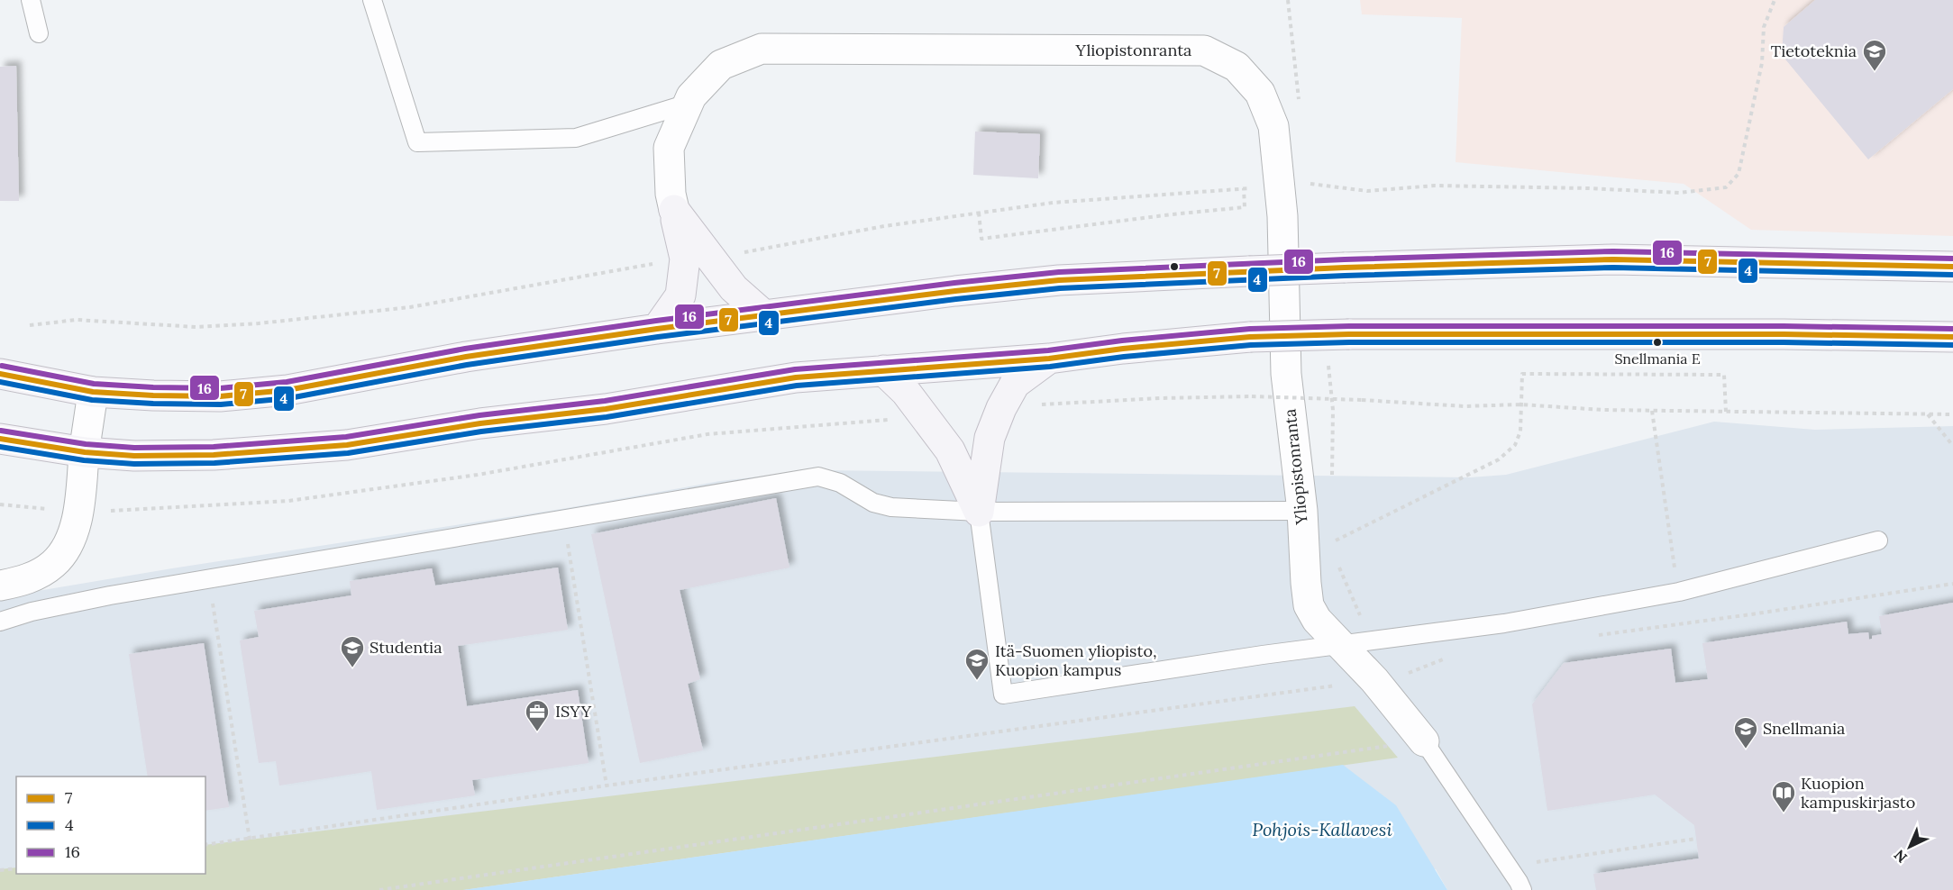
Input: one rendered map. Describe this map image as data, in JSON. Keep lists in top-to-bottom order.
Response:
{
  "streets": {
    "street": ["Yliopistonranta"]
  },
  "water": ["Pohjois-Kallavesi"],
  "places": {
    "school or university": [
      "Tietoteknia",
      "Studentia",
      "Itä-Suomen yliopisto, Kuopion kampus",
      "Snellmania"
    ],
    "other": ["Snellmania E"],
    "office": ["ISYY"],
    "library": ["Kuopion kampuskirjasto"]
  },
  "lines": ["transit line 16", "transit line 7", "transit line 4"],
  "legend": ["7", "4", "16"],
  "north": "bottom left"
}
